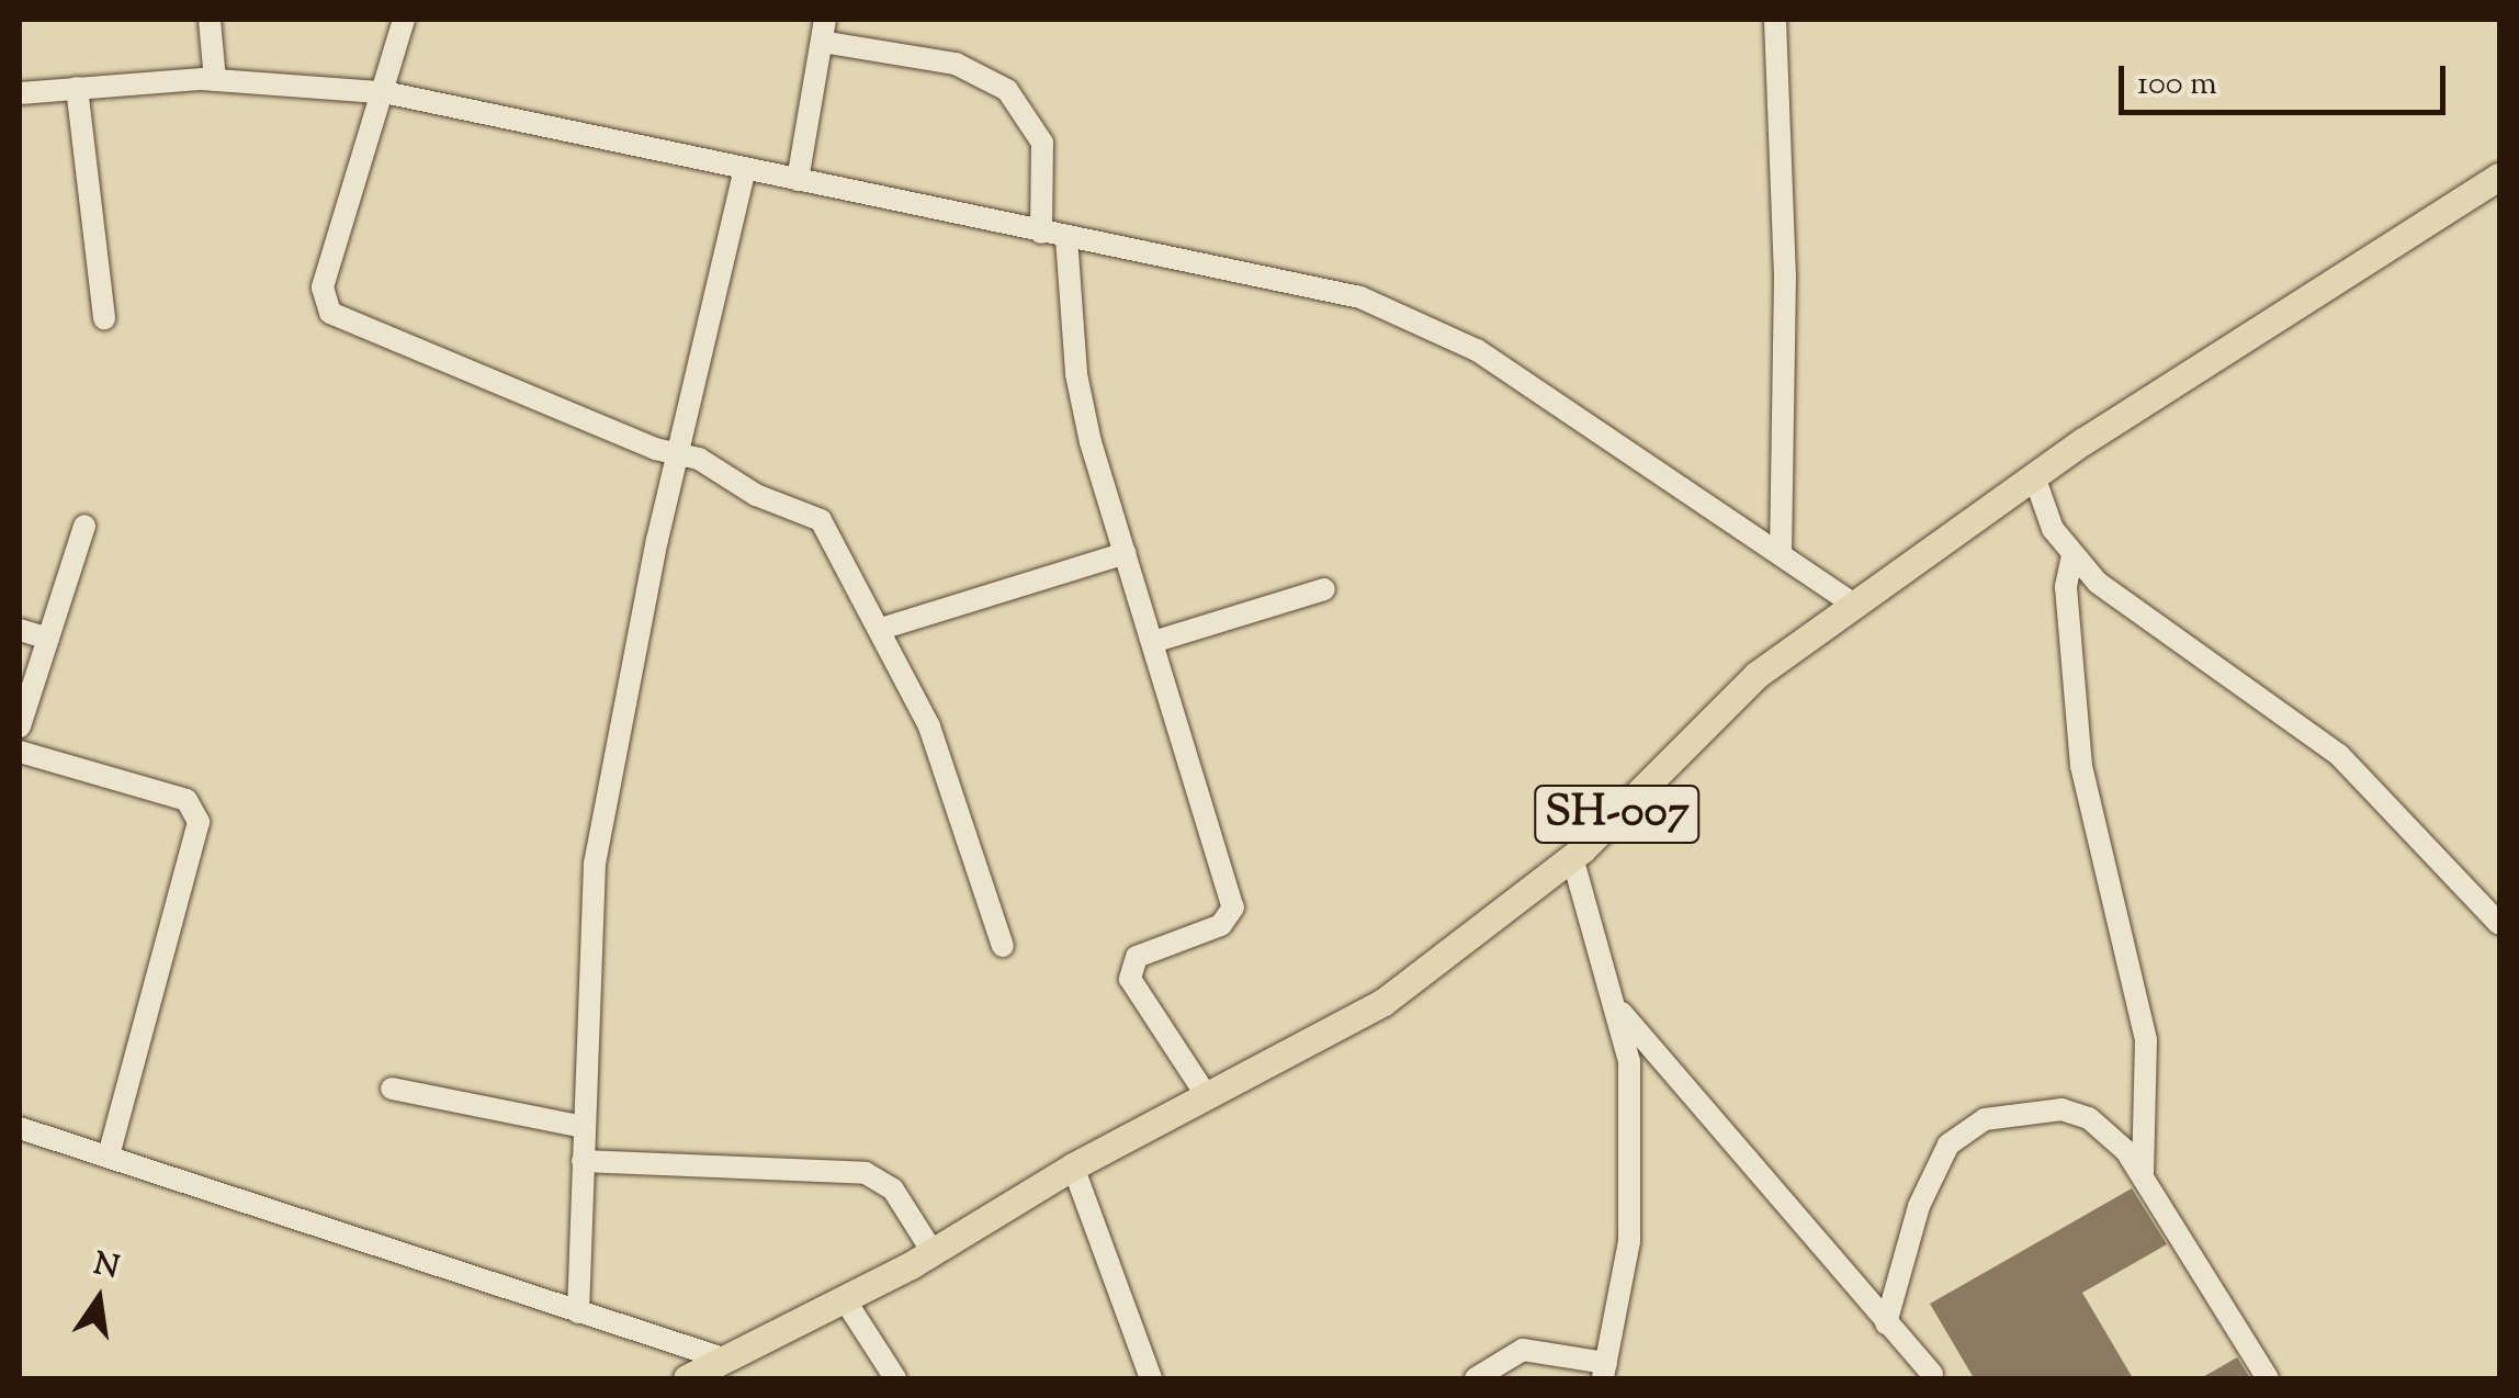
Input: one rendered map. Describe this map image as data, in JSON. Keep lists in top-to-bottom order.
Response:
{
  "streets": {
    "main road": ["SH-007"]
  },
  "scale_bar": "100 m",
  "north": "top"
}
